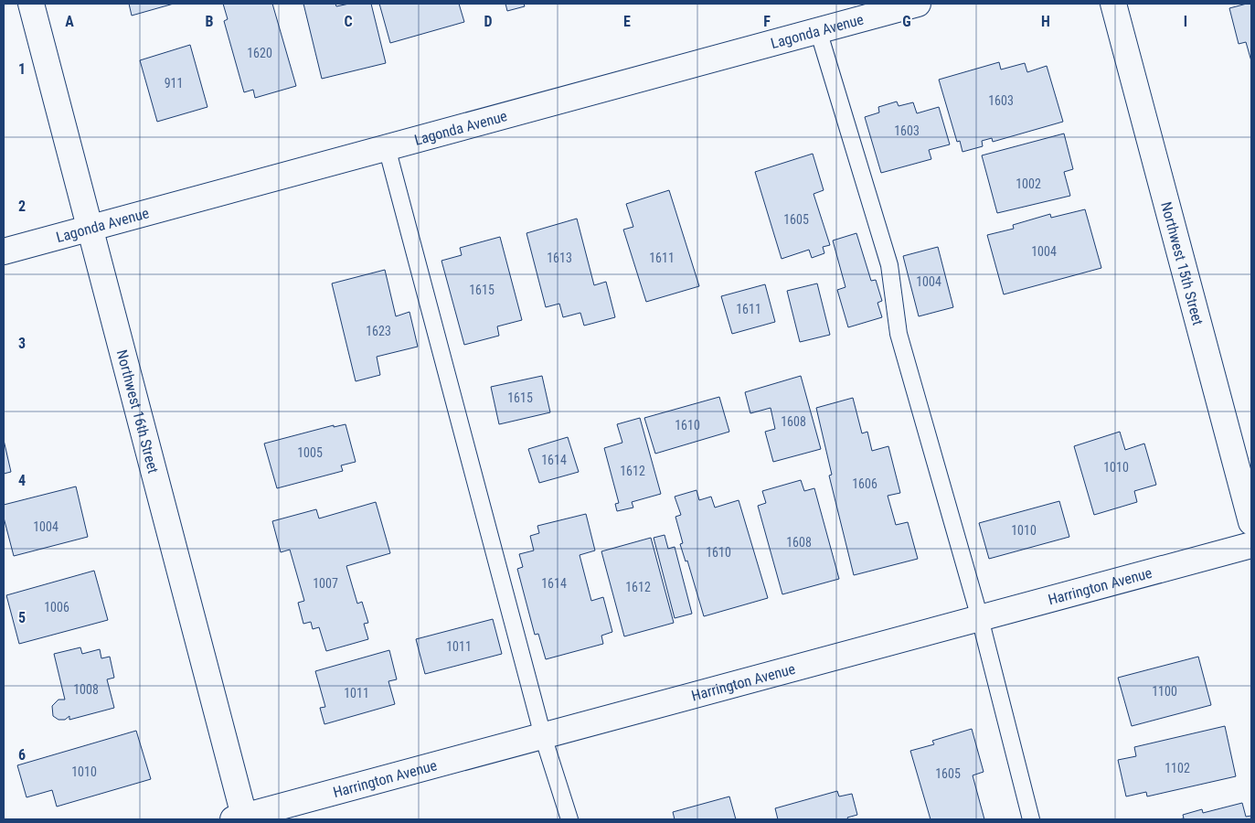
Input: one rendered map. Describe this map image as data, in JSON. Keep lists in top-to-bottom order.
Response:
{
  "streets": {
    "street": [
      "Lagonda Avenue",
      "Northwest 15th Street",
      "Northwest 16th Street",
      "Harrington Avenue"
    ]
  },
  "crossings": [
    ["Lagonda Avenue", "Northwest 16th Street"],
    ["Northwest 16th Street", "Harrington Avenue"]
  ],
  "house_numbers": [
    "1620",
    "911",
    "1603",
    "1603",
    "1002",
    "1605",
    "1004",
    "1613",
    "1611",
    "1004",
    "1615",
    "1611",
    "1623",
    "1615",
    "1608",
    "1610",
    "1005",
    "1614",
    "1010",
    "1612",
    "1606",
    "1004",
    "1010",
    "1608",
    "1610",
    "1007",
    "1614",
    "1612",
    "1006",
    "1011",
    "1008",
    "1100",
    "1011",
    "1102",
    "1010",
    "1605"
  ],
  "grid": {
    "columns": [
      "A",
      "B",
      "C",
      "D",
      "E",
      "F",
      "G",
      "H",
      "I"
    ],
    "rows": [
      "1",
      "2",
      "3",
      "4",
      "5",
      "6"
    ]
  }
}
